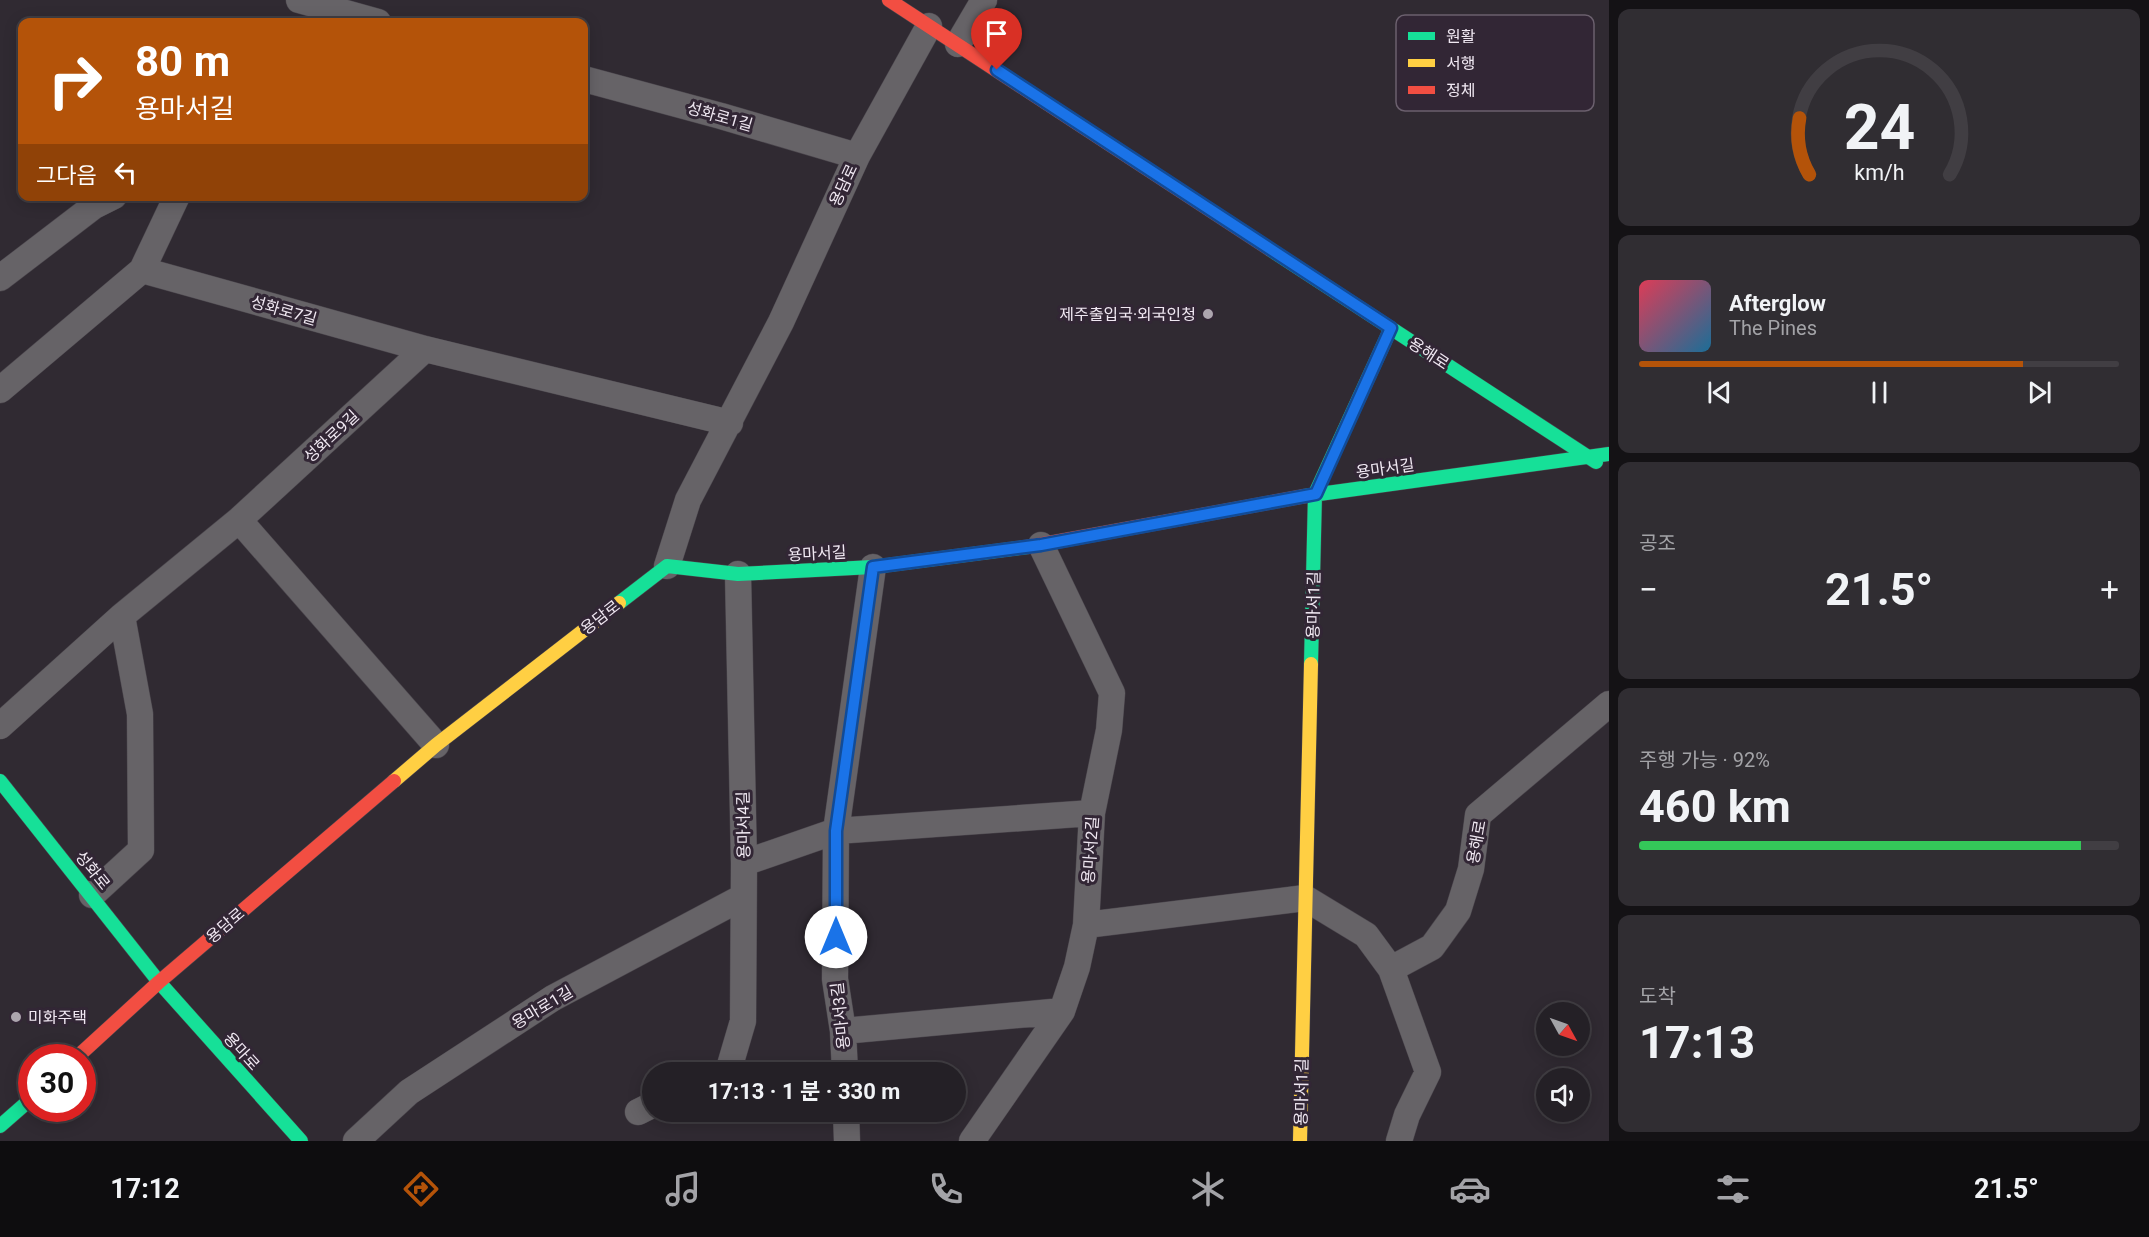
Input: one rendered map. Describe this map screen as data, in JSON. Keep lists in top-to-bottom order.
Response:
{
  "streets": {
    "street": [
      "성화로1길",
      "용담로",
      "성화로7길",
      "용해로",
      "성화로9길",
      "용마서길",
      "용마서1길",
      "용마서4길",
      "용마서2길",
      "성화로",
      "용마로1길",
      "용마서3길",
      "용마로"
    ]
  },
  "crossings": [
    ["성화로1길", "용담로"],
    ["용담로", "용해로"],
    ["용담로", "용마서길"],
    ["용담로", "성화로"],
    ["용담로", "용마로"],
    ["성화로7길", "성화로9길"],
    ["용해로", "용마서길"],
    ["용해로", "용마서1길"],
    ["용마서길", "용마서1길"],
    ["용마서길", "용마서4길"],
    ["용마서길", "용마서2길"],
    ["용마서길", "용마서3길"],
    ["용마서4길", "용마로1길"],
    ["성화로", "용마로"]
  ],
  "places": ["제주출입국·외국인청", "미화주택"],
  "legend": ["원활", "서행", "정체"],
  "north": "bottom right",
  "page": {
    "turn": ["80 m", "용마서길"],
    "then": "그다음",
    "song": ["Afterglow", "The Pines"],
    "tile": [
      "공조",
      ["주행 가능 · 92%", "460 km"],
      ["도착", "17:13"]
    ],
    "heat": ["−", "21.5°", "+"],
    "limit": "30",
    "trip": "17:13 · 1 분 · 330 m",
    "tabs": ["17:12", "21.5°"],
    "gauge": ["24", "km/h"]
  }
}
